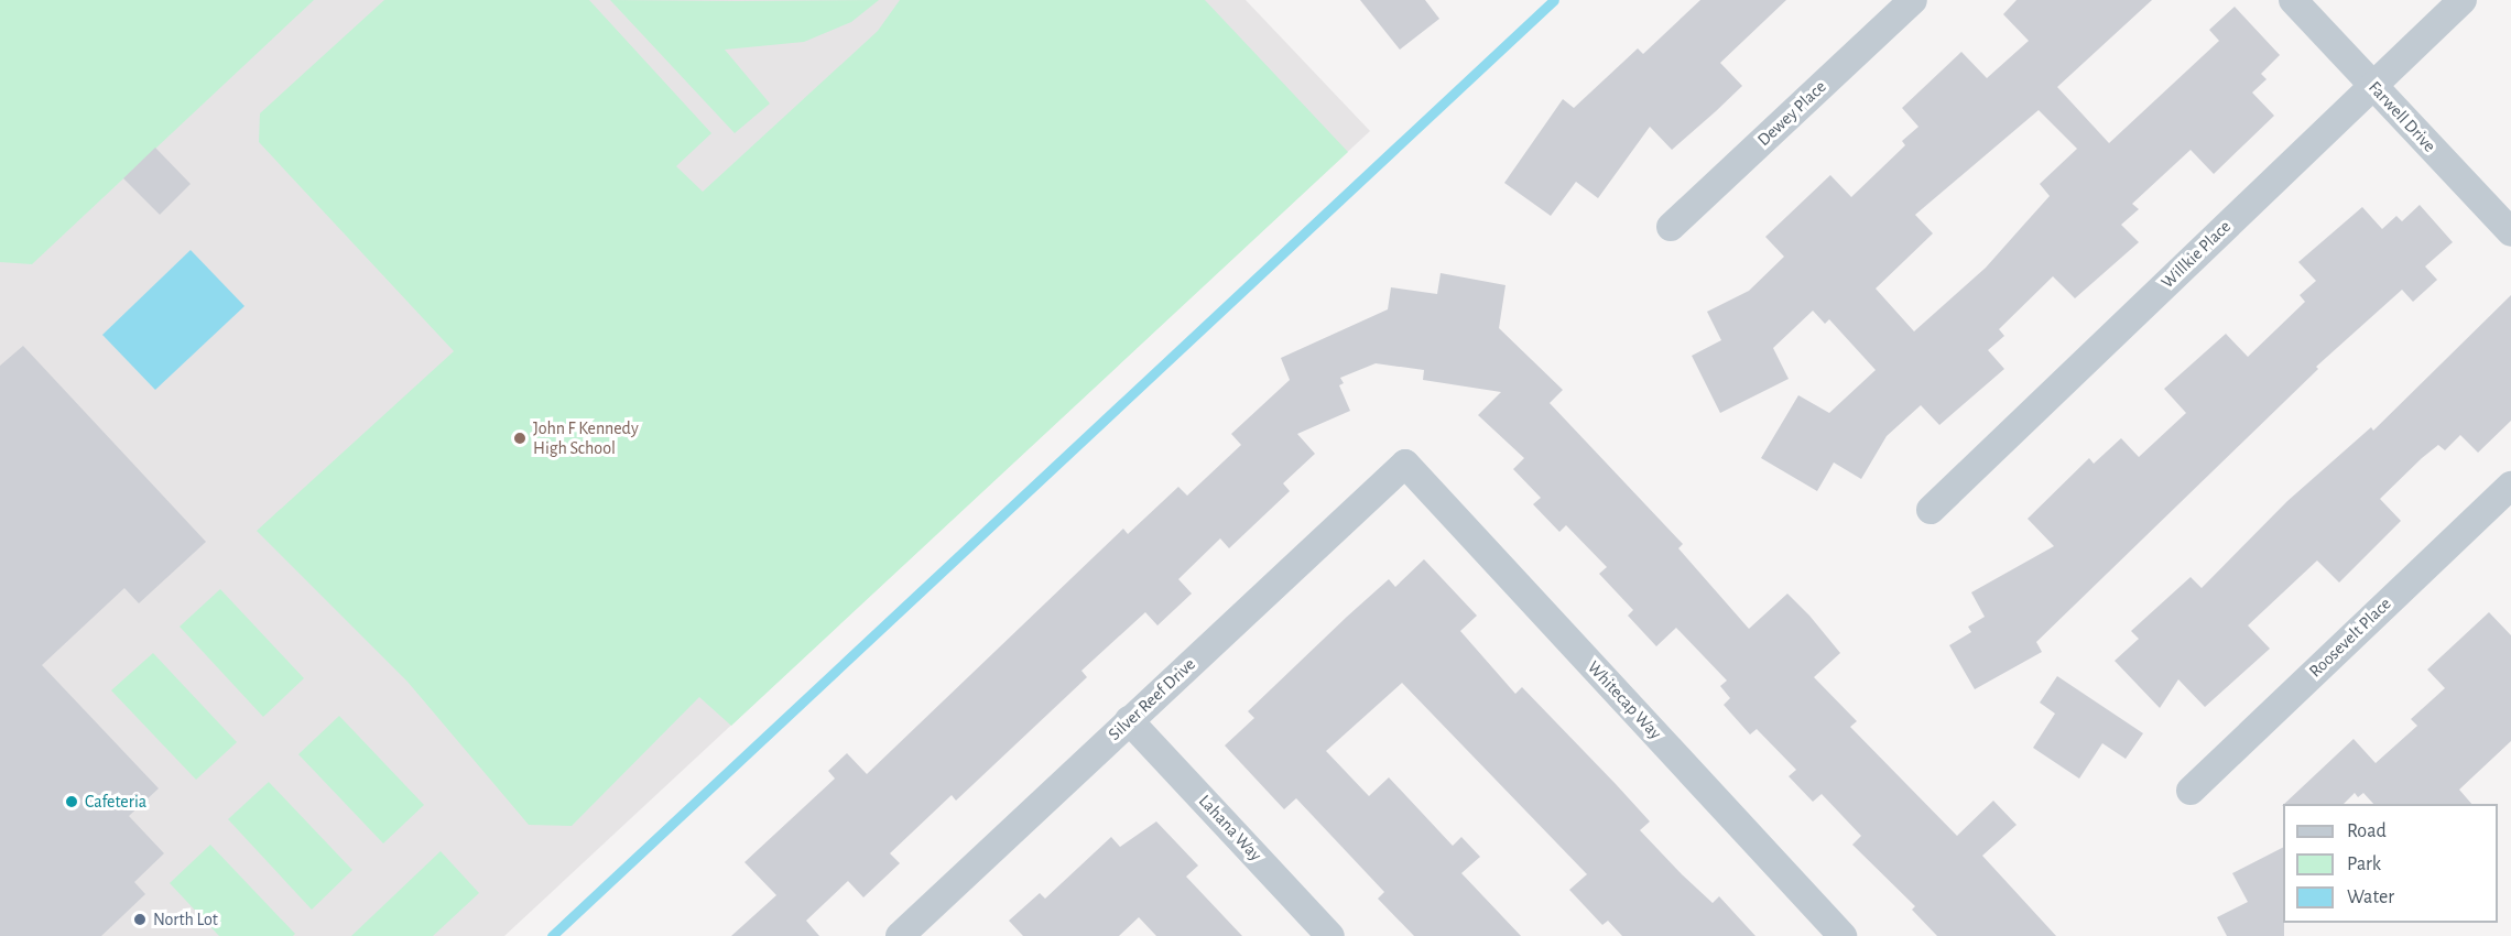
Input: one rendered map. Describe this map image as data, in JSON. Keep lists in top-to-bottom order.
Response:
{
  "streets": {
    "street": [
      "Dewey Place",
      "Farwell Drive",
      "Willkie Place",
      "Roosevelt Place",
      "Silver Reef Drive",
      "Whitecap Way",
      "Lahana Way"
    ]
  },
  "crossings": [
    ["Farwell Drive", "Willkie Place"],
    ["Silver Reef Drive", "Whitecap Way"],
    ["Silver Reef Drive", "Lahana Way"]
  ],
  "places": ["John F Kennedy High School", "Cafeteria", "North Lot"],
  "legend": ["Road", "Park", "Water"]
}
